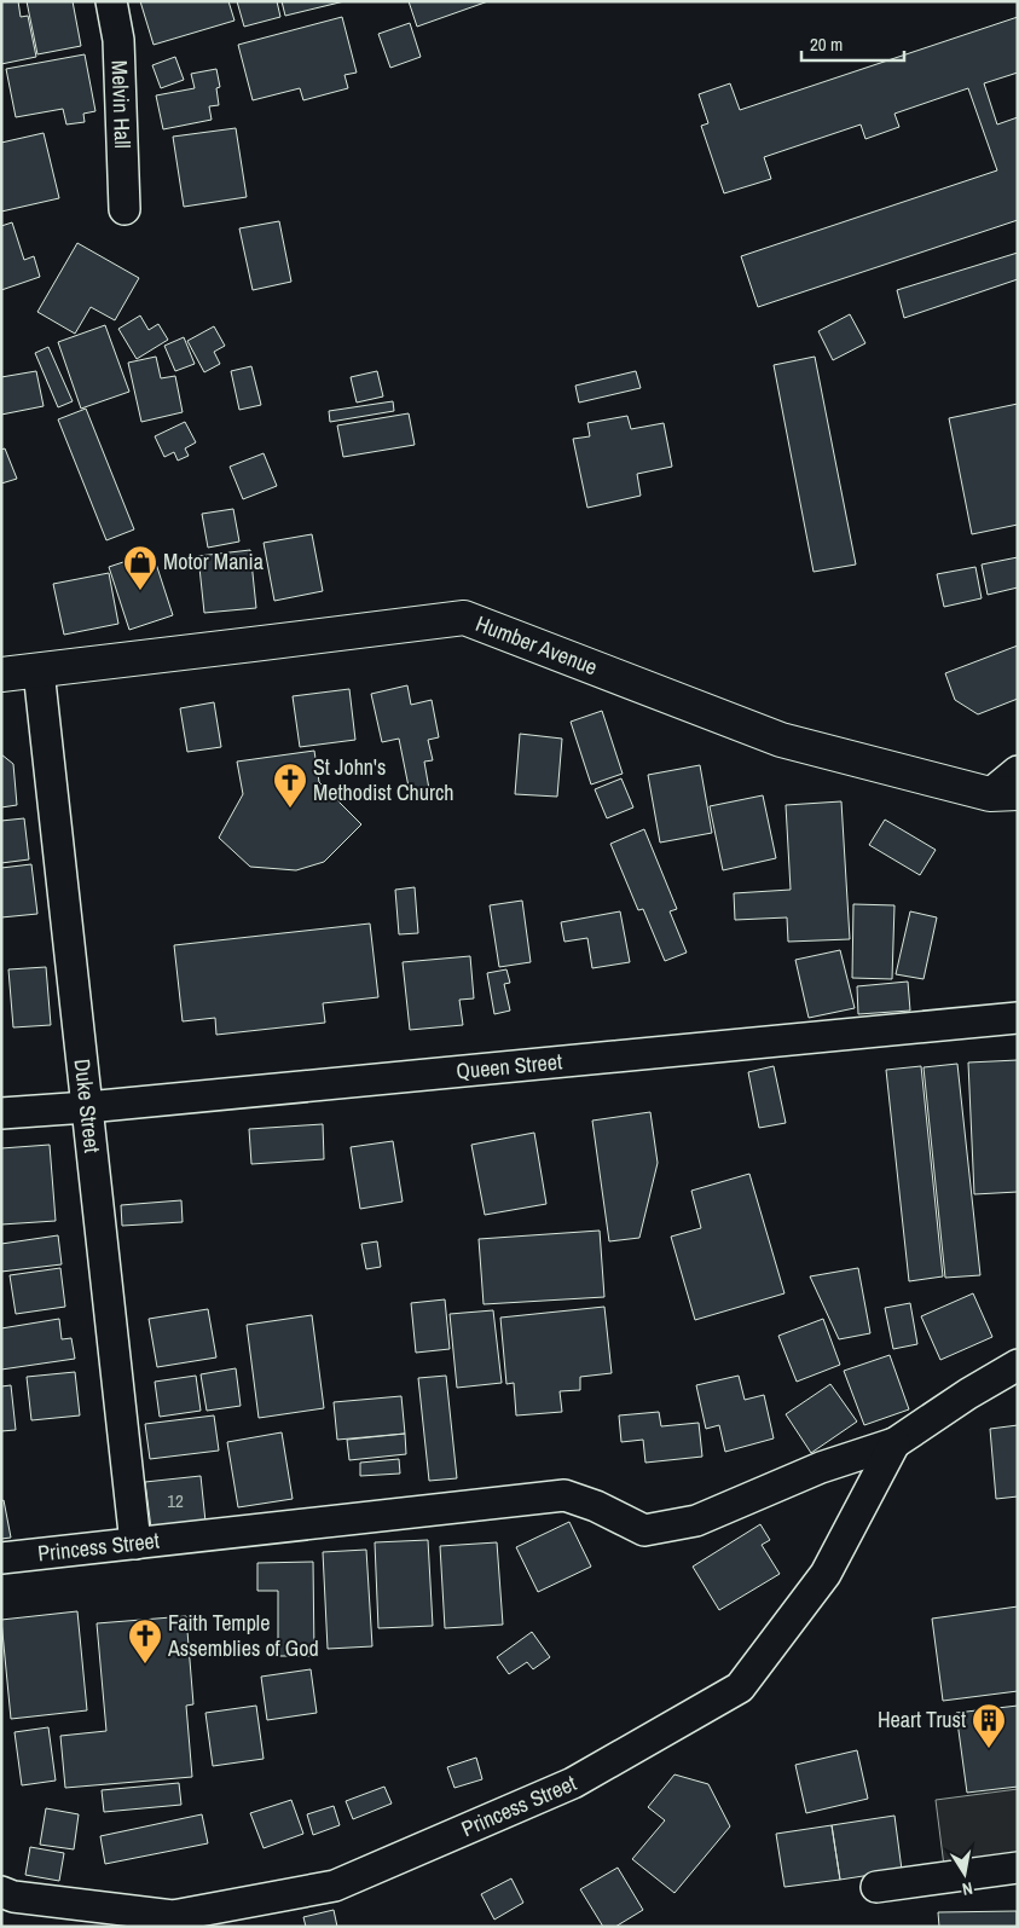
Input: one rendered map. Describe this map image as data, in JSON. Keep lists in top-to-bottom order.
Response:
{
  "streets": {
    "main road": ["Humber Avenue"],
    "street": [
      "Melvin Hall",
      "Queen Street",
      "Duke Street",
      "Princess Street"
    ]
  },
  "crossings": [
    ["Humber Avenue", "Duke Street"],
    ["Queen Street", "Duke Street"],
    ["Duke Street", "Princess Street"]
  ],
  "places": {
    "shop": ["Motor Mania"],
    "church": ["St John's Methodist Church", "Faith Temple Assemblies of God"],
    "building": ["Heart Trust"]
  },
  "house_numbers": ["12"],
  "scale_bar": "20 m",
  "north": "bottom"
}
